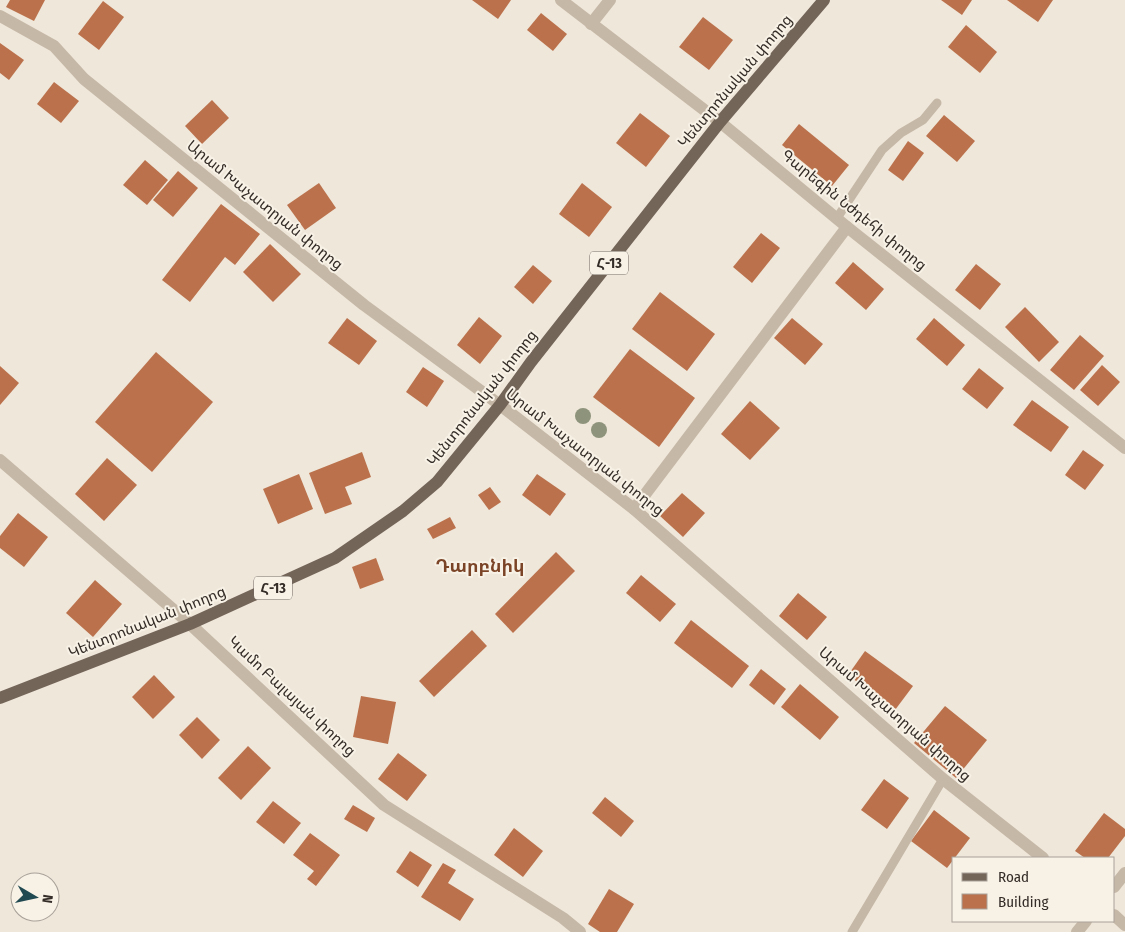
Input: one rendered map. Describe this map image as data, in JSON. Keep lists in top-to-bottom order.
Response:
{
  "streets": {
    "main road": ["Կենտրոնական փողոց", "Հ-13"],
    "street": ["Արամ Խաչատրյան փողոց", "Գարեգին Նժդեհի փողոց", "Կամո Բալայան փողոց"]
  },
  "crossings": [
    ["Կենտրոնական փողոց", "Արամ Խաչատրյան փողոց"],
    ["Կենտրոնական փողոց", "Գարեգին Նժդեհի փողոց"],
    ["Կենտրոնական փողոց", "Կամո Բալայան փողոց"]
  ],
  "districts": ["Դարբնիկ"],
  "legend": ["Road", "Building"],
  "north": "right"
}
